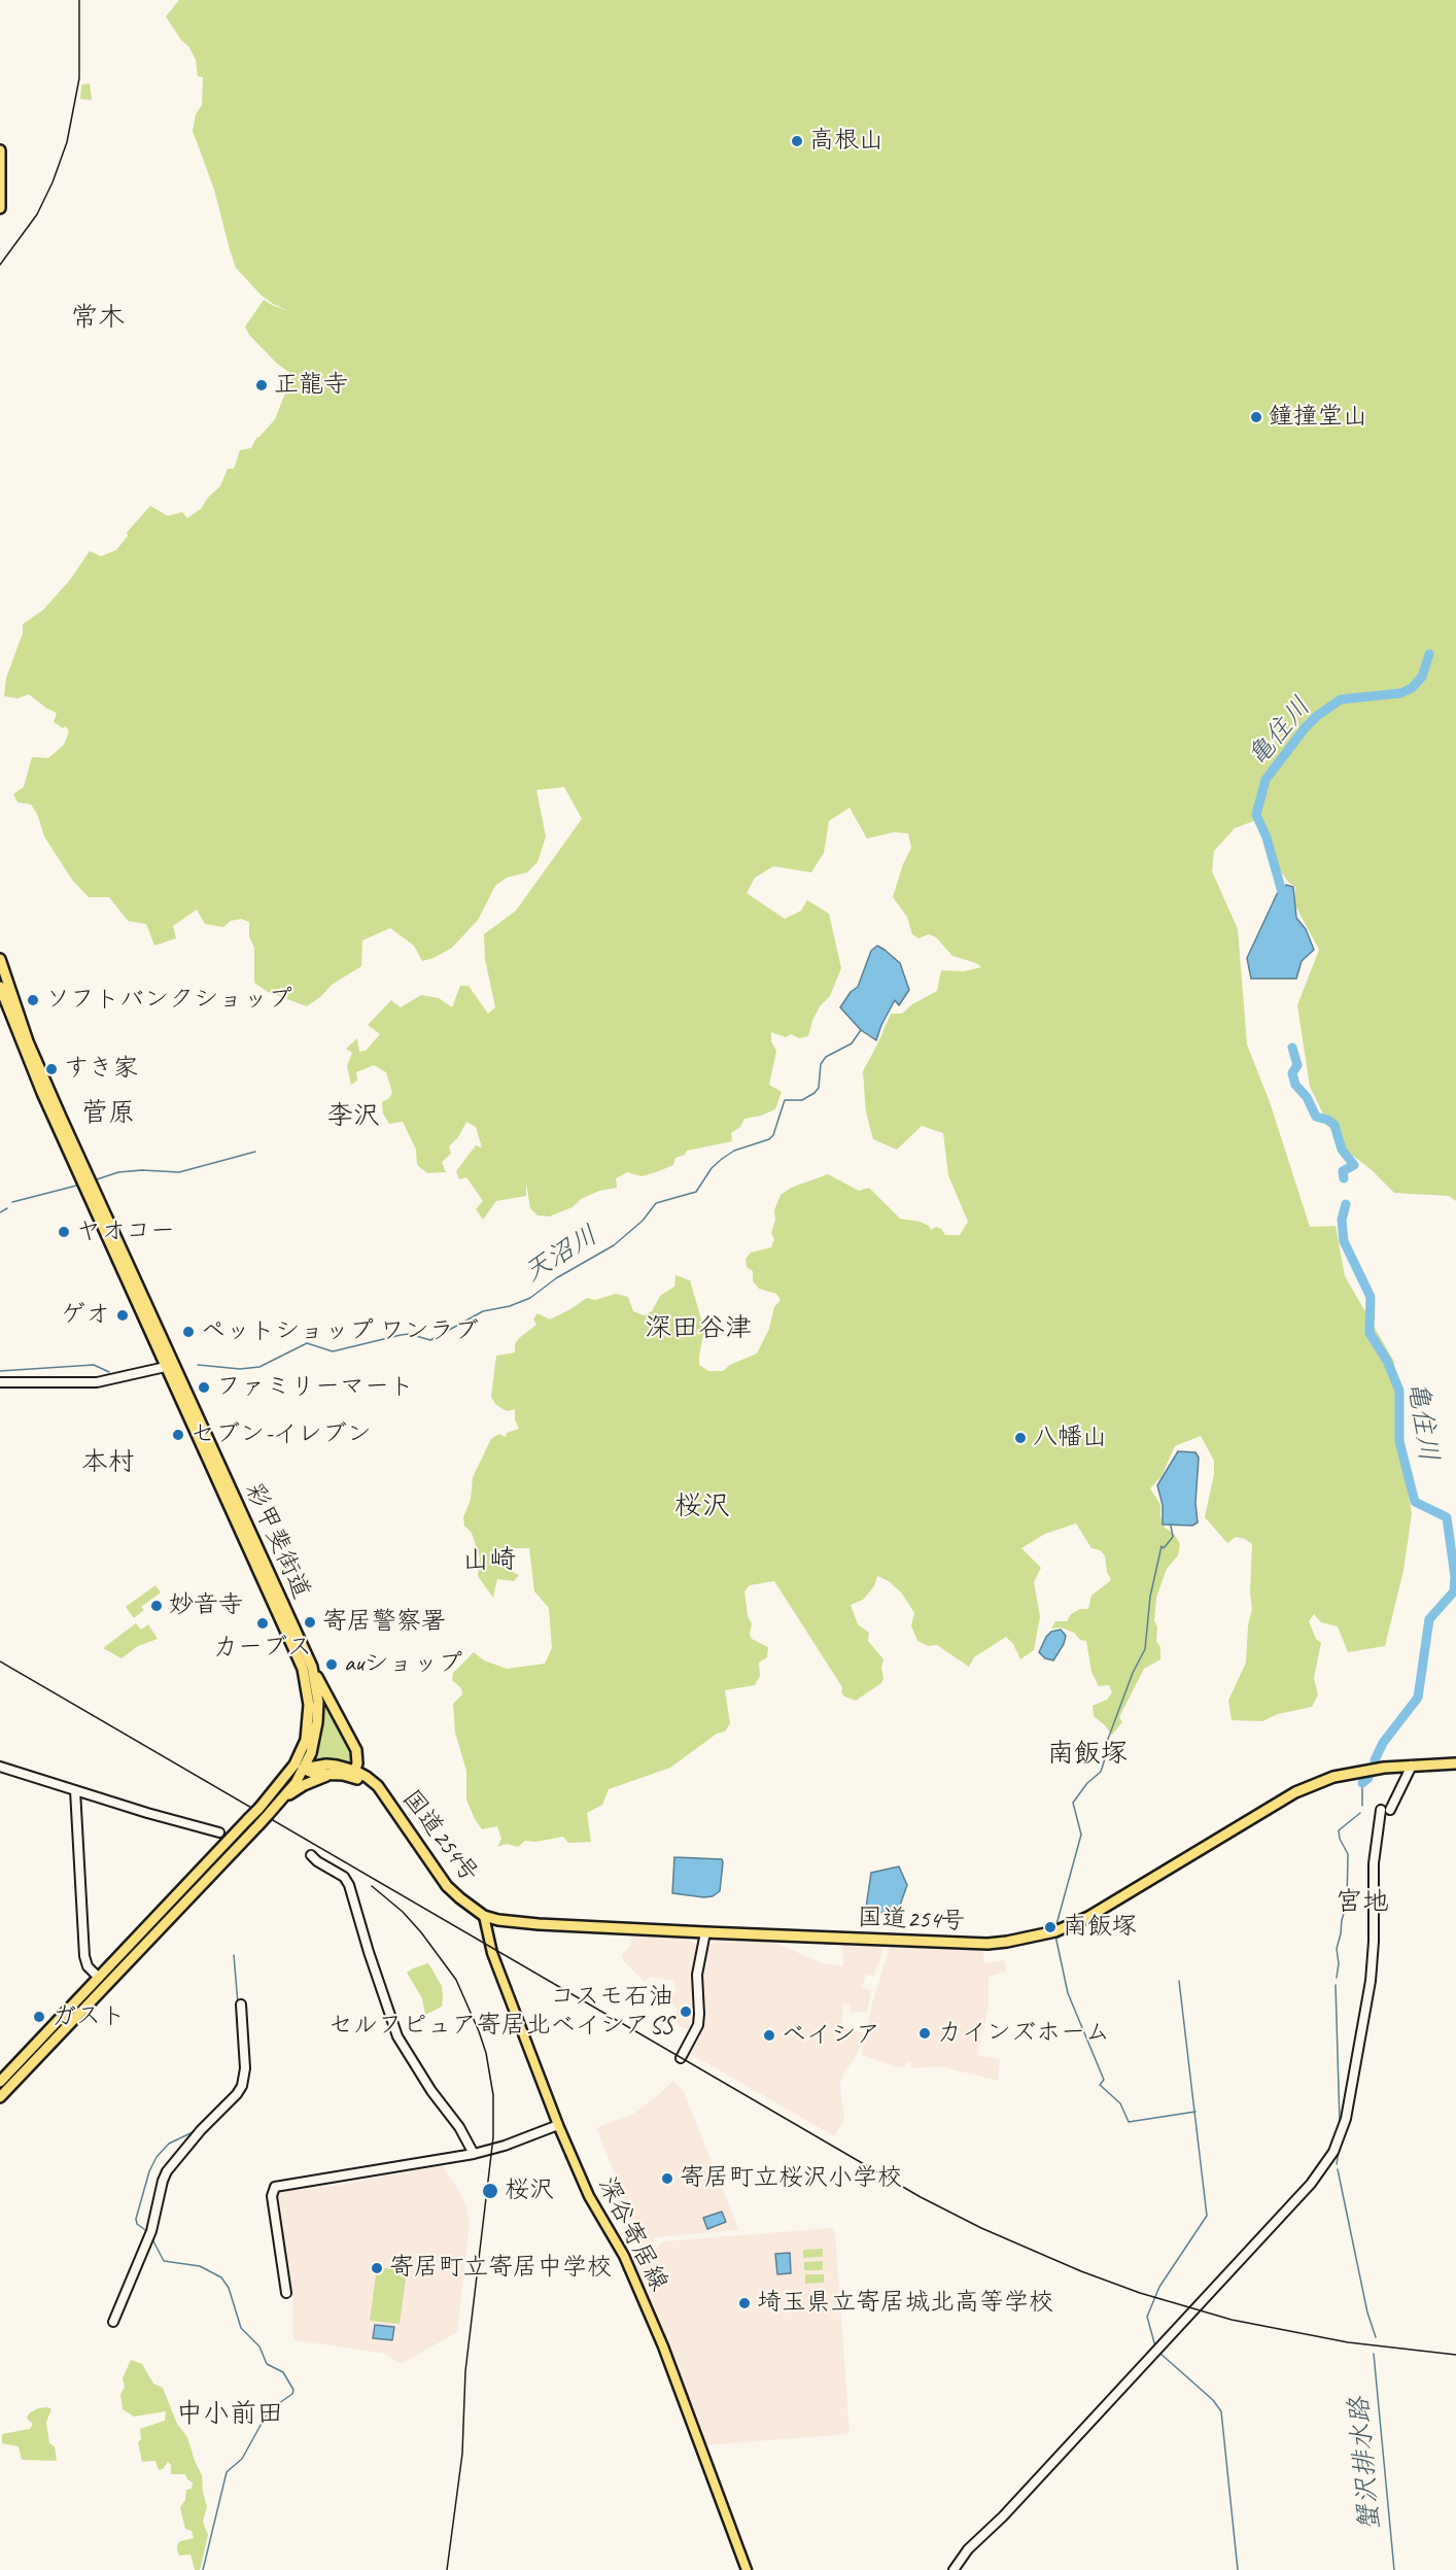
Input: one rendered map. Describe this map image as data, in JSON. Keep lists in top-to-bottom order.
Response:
{
  "streets": {
    "highway": ["彩甲斐街道", "国道254号"],
    "main road": ["深谷寄居線"]
  },
  "crossings": [
    ["彩甲斐街道", "国道254号"],
    ["国道254号", "深谷寄居線"]
  ],
  "districts": [
    "常木",
    "菅原",
    "李沢",
    "深田谷津",
    "本村",
    "桜沢",
    "山崎",
    "南飯塚",
    "宮地",
    "中小前田"
  ],
  "water": ["亀住川", "天沼川", "蟹沢排水路"],
  "places": [
    "高根山",
    "正龍寺",
    "鐘撞堂山",
    "ソフトバンクショップ",
    "すき家",
    "ヤオコー",
    "ゲオ",
    "ペットショップ ワンラブ",
    "ファミリーマート",
    "セブン-イレブン",
    "八幡山",
    "妙音寺",
    "寄居警察署",
    "カーブス",
    "auショップ",
    "南飯塚",
    "コスモ石油 セルフピュア寄居北ベイシアSS",
    "ガスト",
    "カインズホーム",
    "ベイシア",
    "寄居町立桜沢小学校",
    "桜沢",
    "寄居町立寄居中学校",
    "埼玉県立寄居城北高等学校"
  ]
}
